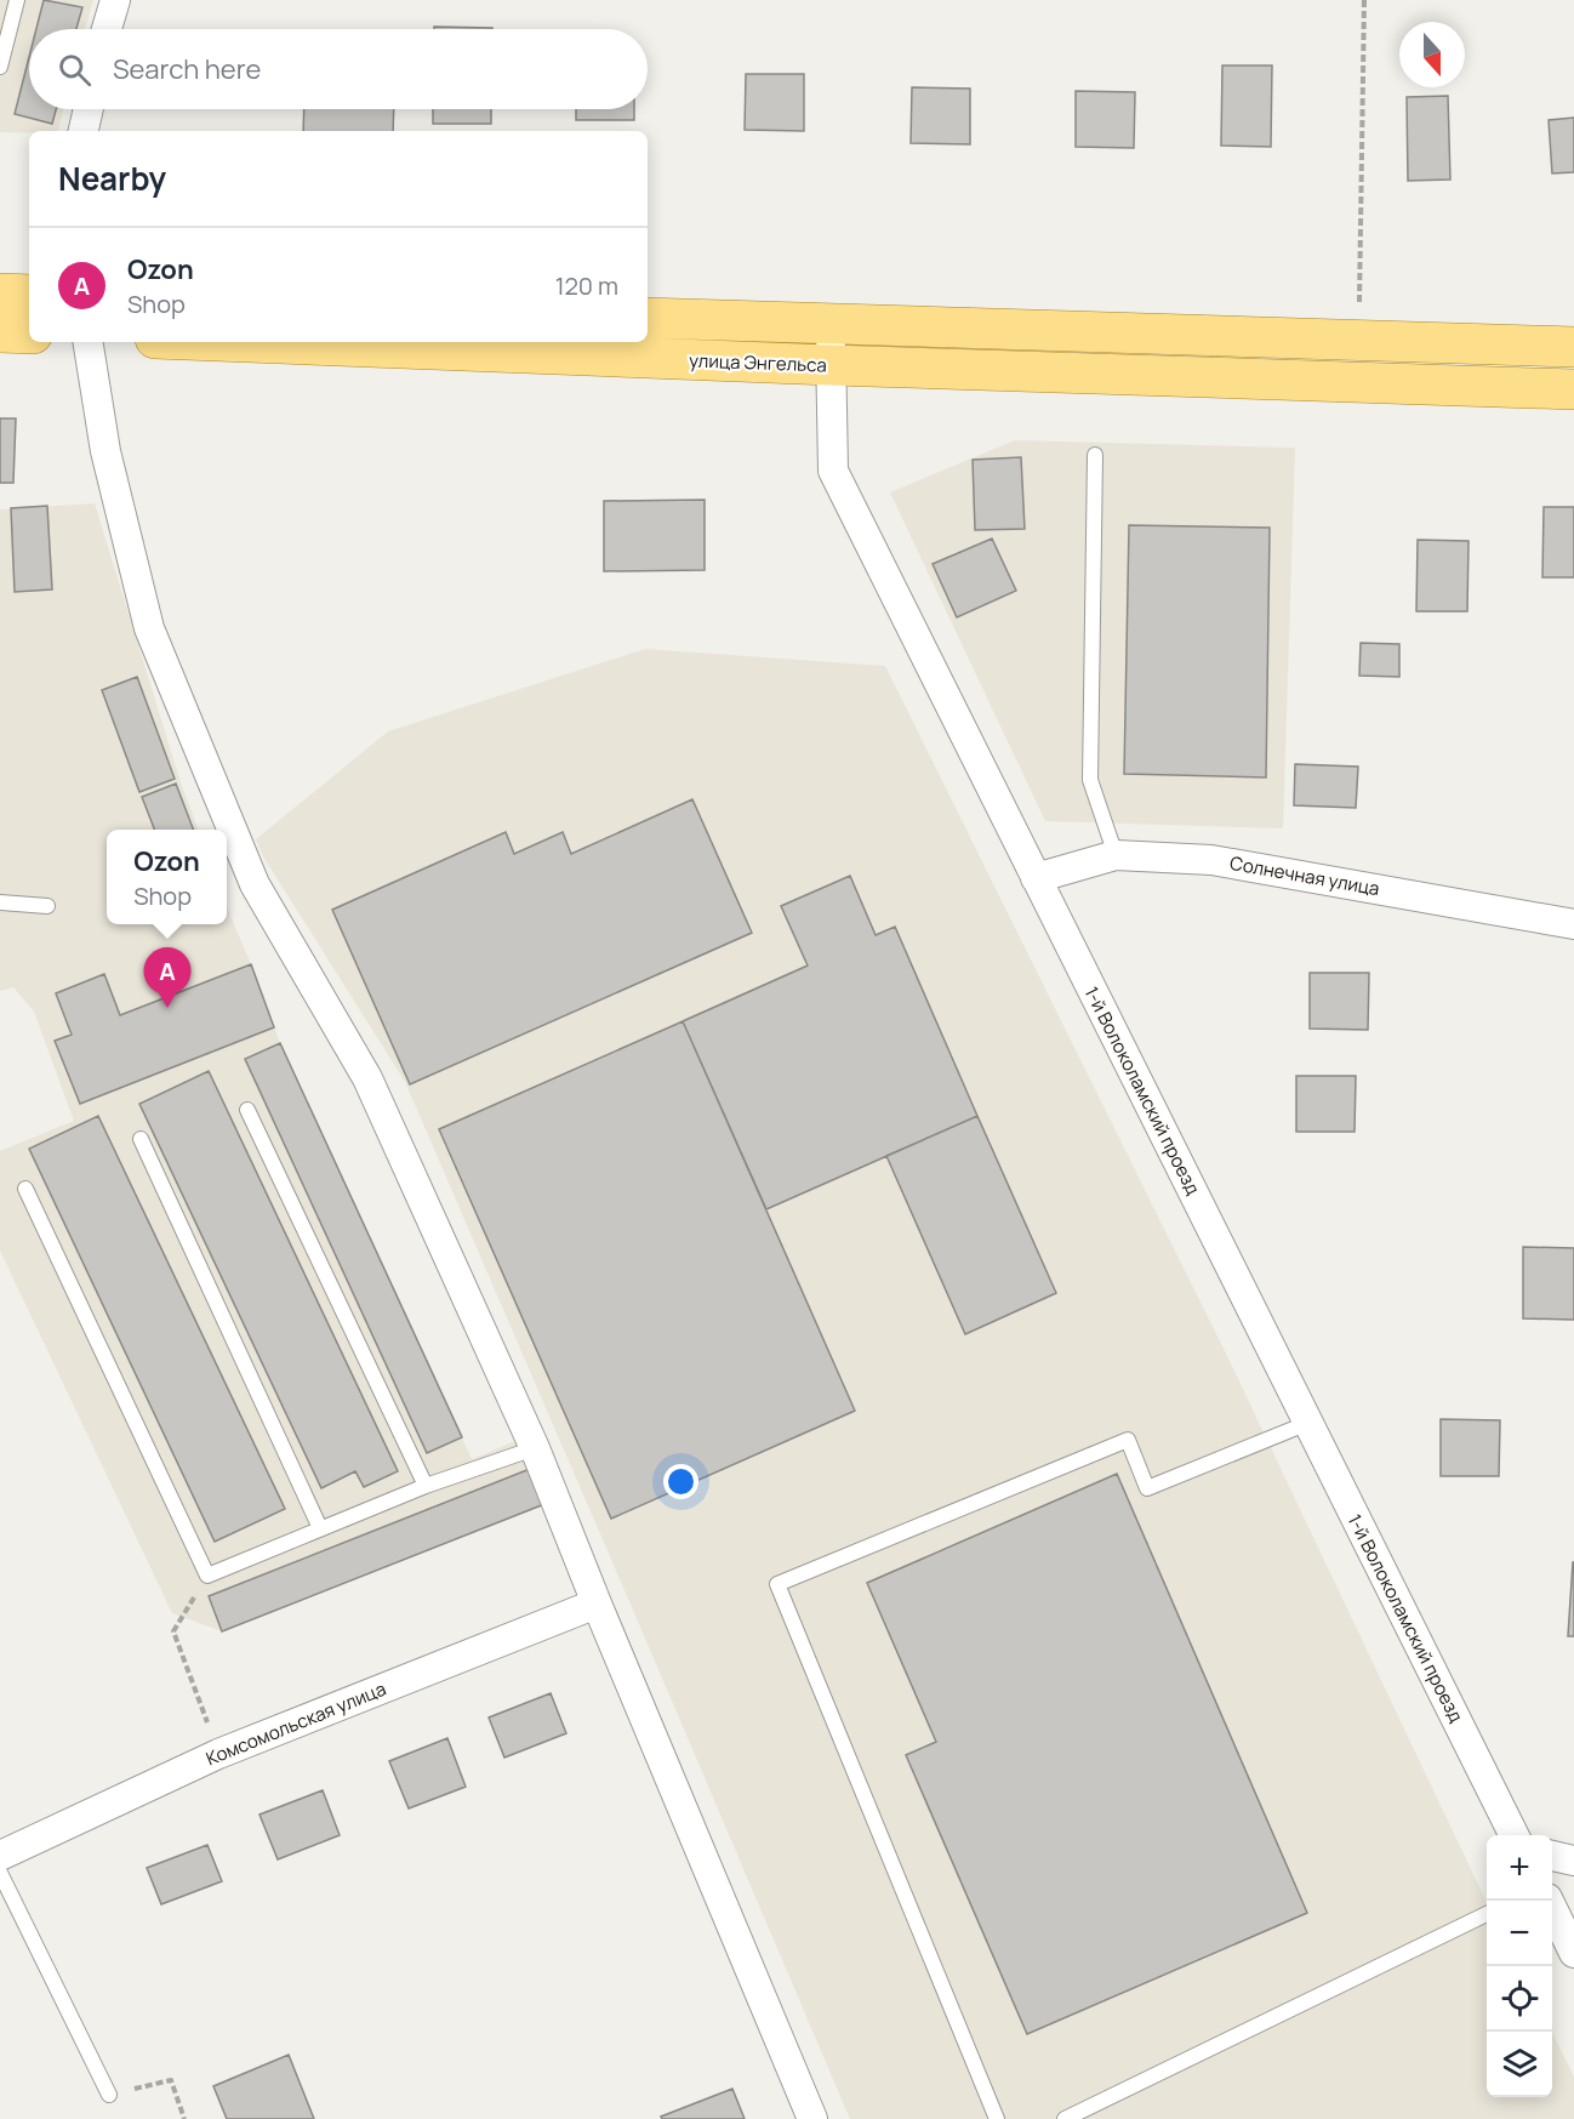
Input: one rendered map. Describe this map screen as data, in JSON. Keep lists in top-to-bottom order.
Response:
{
  "streets": {
    "main road": ["улица Энгельса"],
    "street": ["Солнечная улица", "1-й Волоколамский проезд", "Комсомольская улица"]
  },
  "crossings": [
    ["улица Энгельса", "1-й Волоколамский проезд"],
    ["Солнечная улица", "1-й Волоколамский проезд"]
  ],
  "north": "bottom",
  "page": {
    "search": "Search here",
    "heading": "Nearby",
    "list": [
      {
        "mark": "A",
        "name": "Ozon",
        "note": "Shop",
        "value": "120 m"
      }
    ],
    "popup": ["Ozon", "Shop"],
    "pins": "A",
    "map_buttons": ["+", "−"]
  }
}
